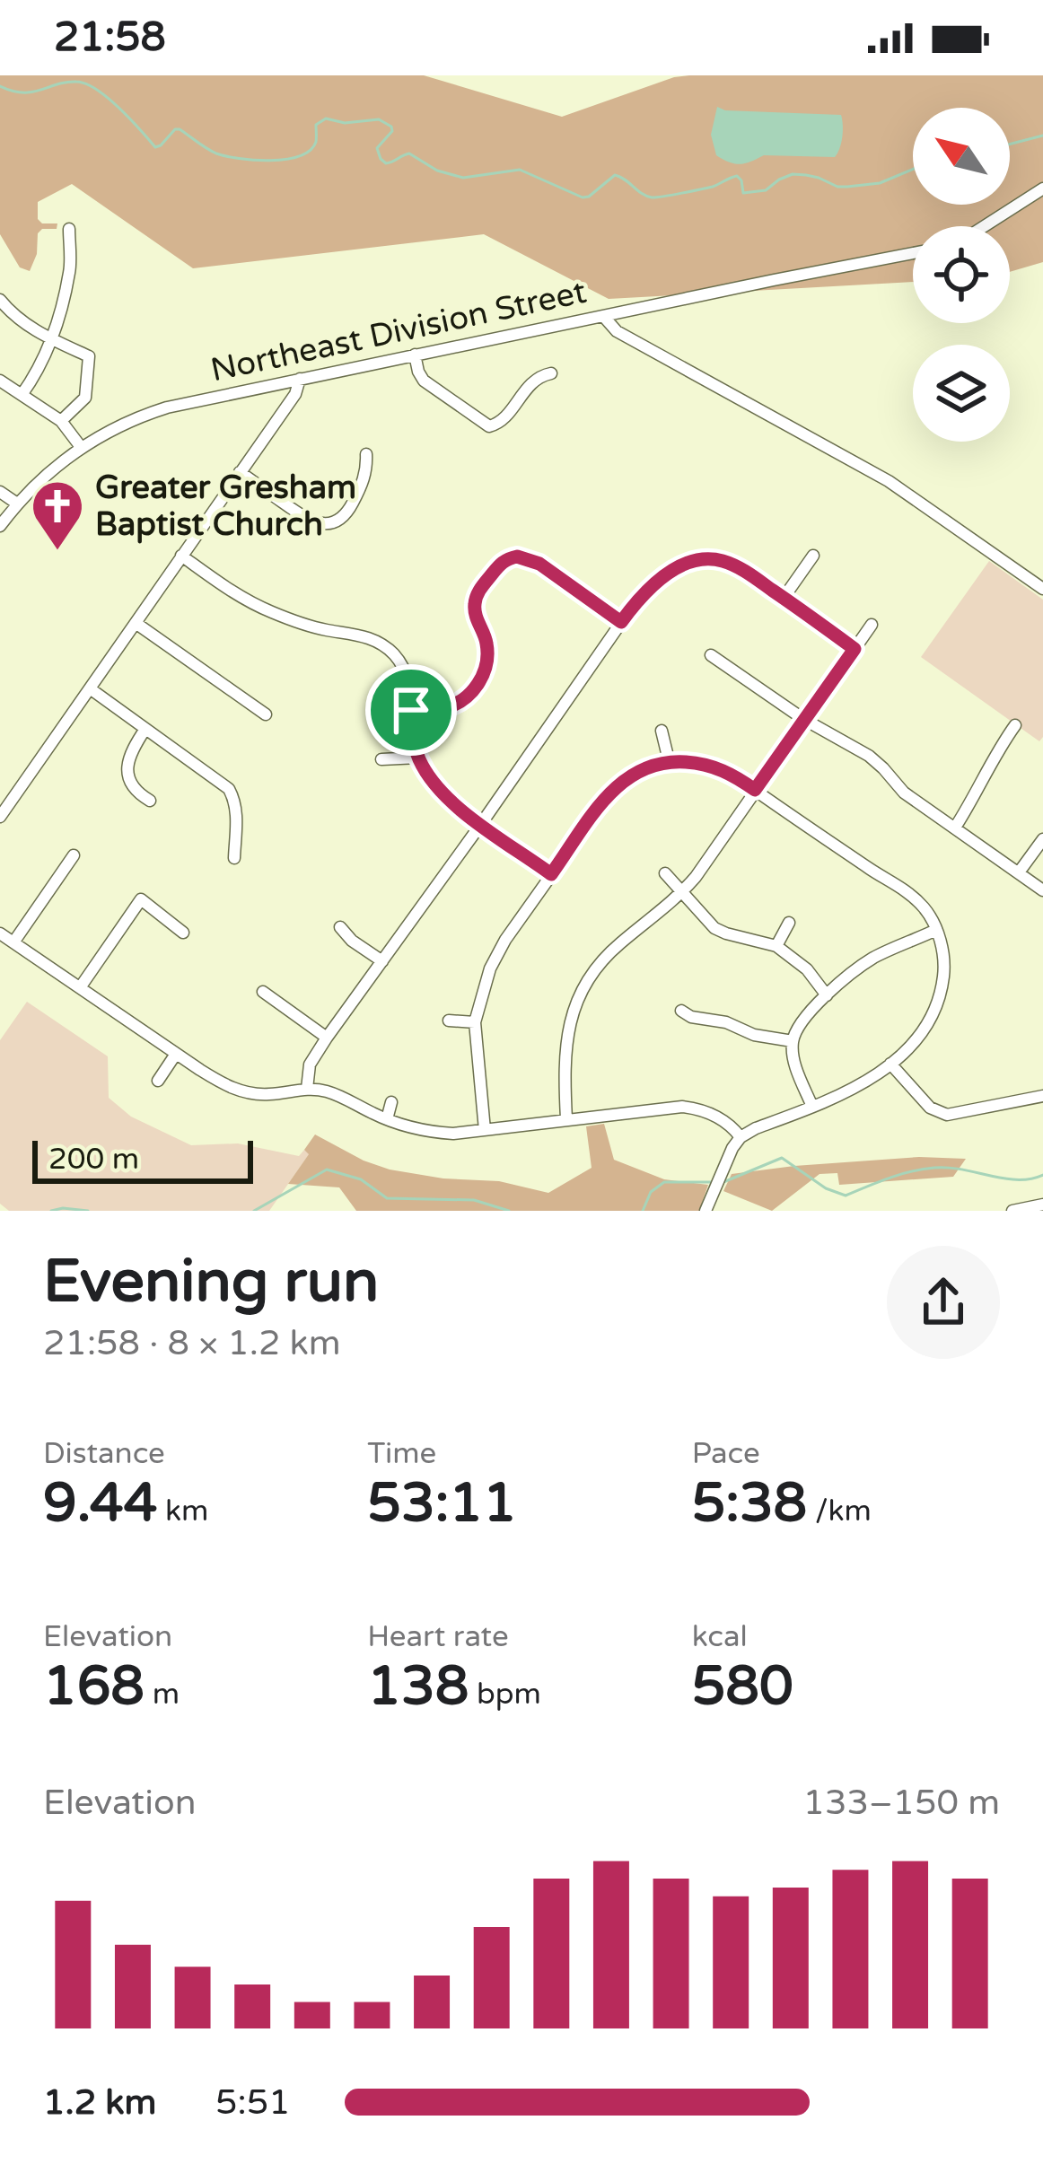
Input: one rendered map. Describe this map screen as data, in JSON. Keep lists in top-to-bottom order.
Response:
{
  "streets": {
    "street": ["Northeast Division Street"]
  },
  "places": {
    "church": ["Greater Gresham Baptist Church"]
  },
  "scale_bar": "200 m",
  "north": "top left",
  "page": {
    "status": "21:58",
    "scale": "200 m",
    "heading": ["Evening run", "21:58 · 8 × 1.2 km"],
    "stats": [
      ["Distance", "9.44 km"],
      ["Time", "53:11"],
      ["Pace", "5:38 /km"],
      ["Elevation", "168 m"],
      ["Heart rate", "138 bpm"],
      ["kcal", "580"]
    ],
    "chart": ["Elevation", "133–150 m"],
    "list": [
      {
        "name": "1.2 km",
        "note": "5:51"
      }
    ]
  }
}
